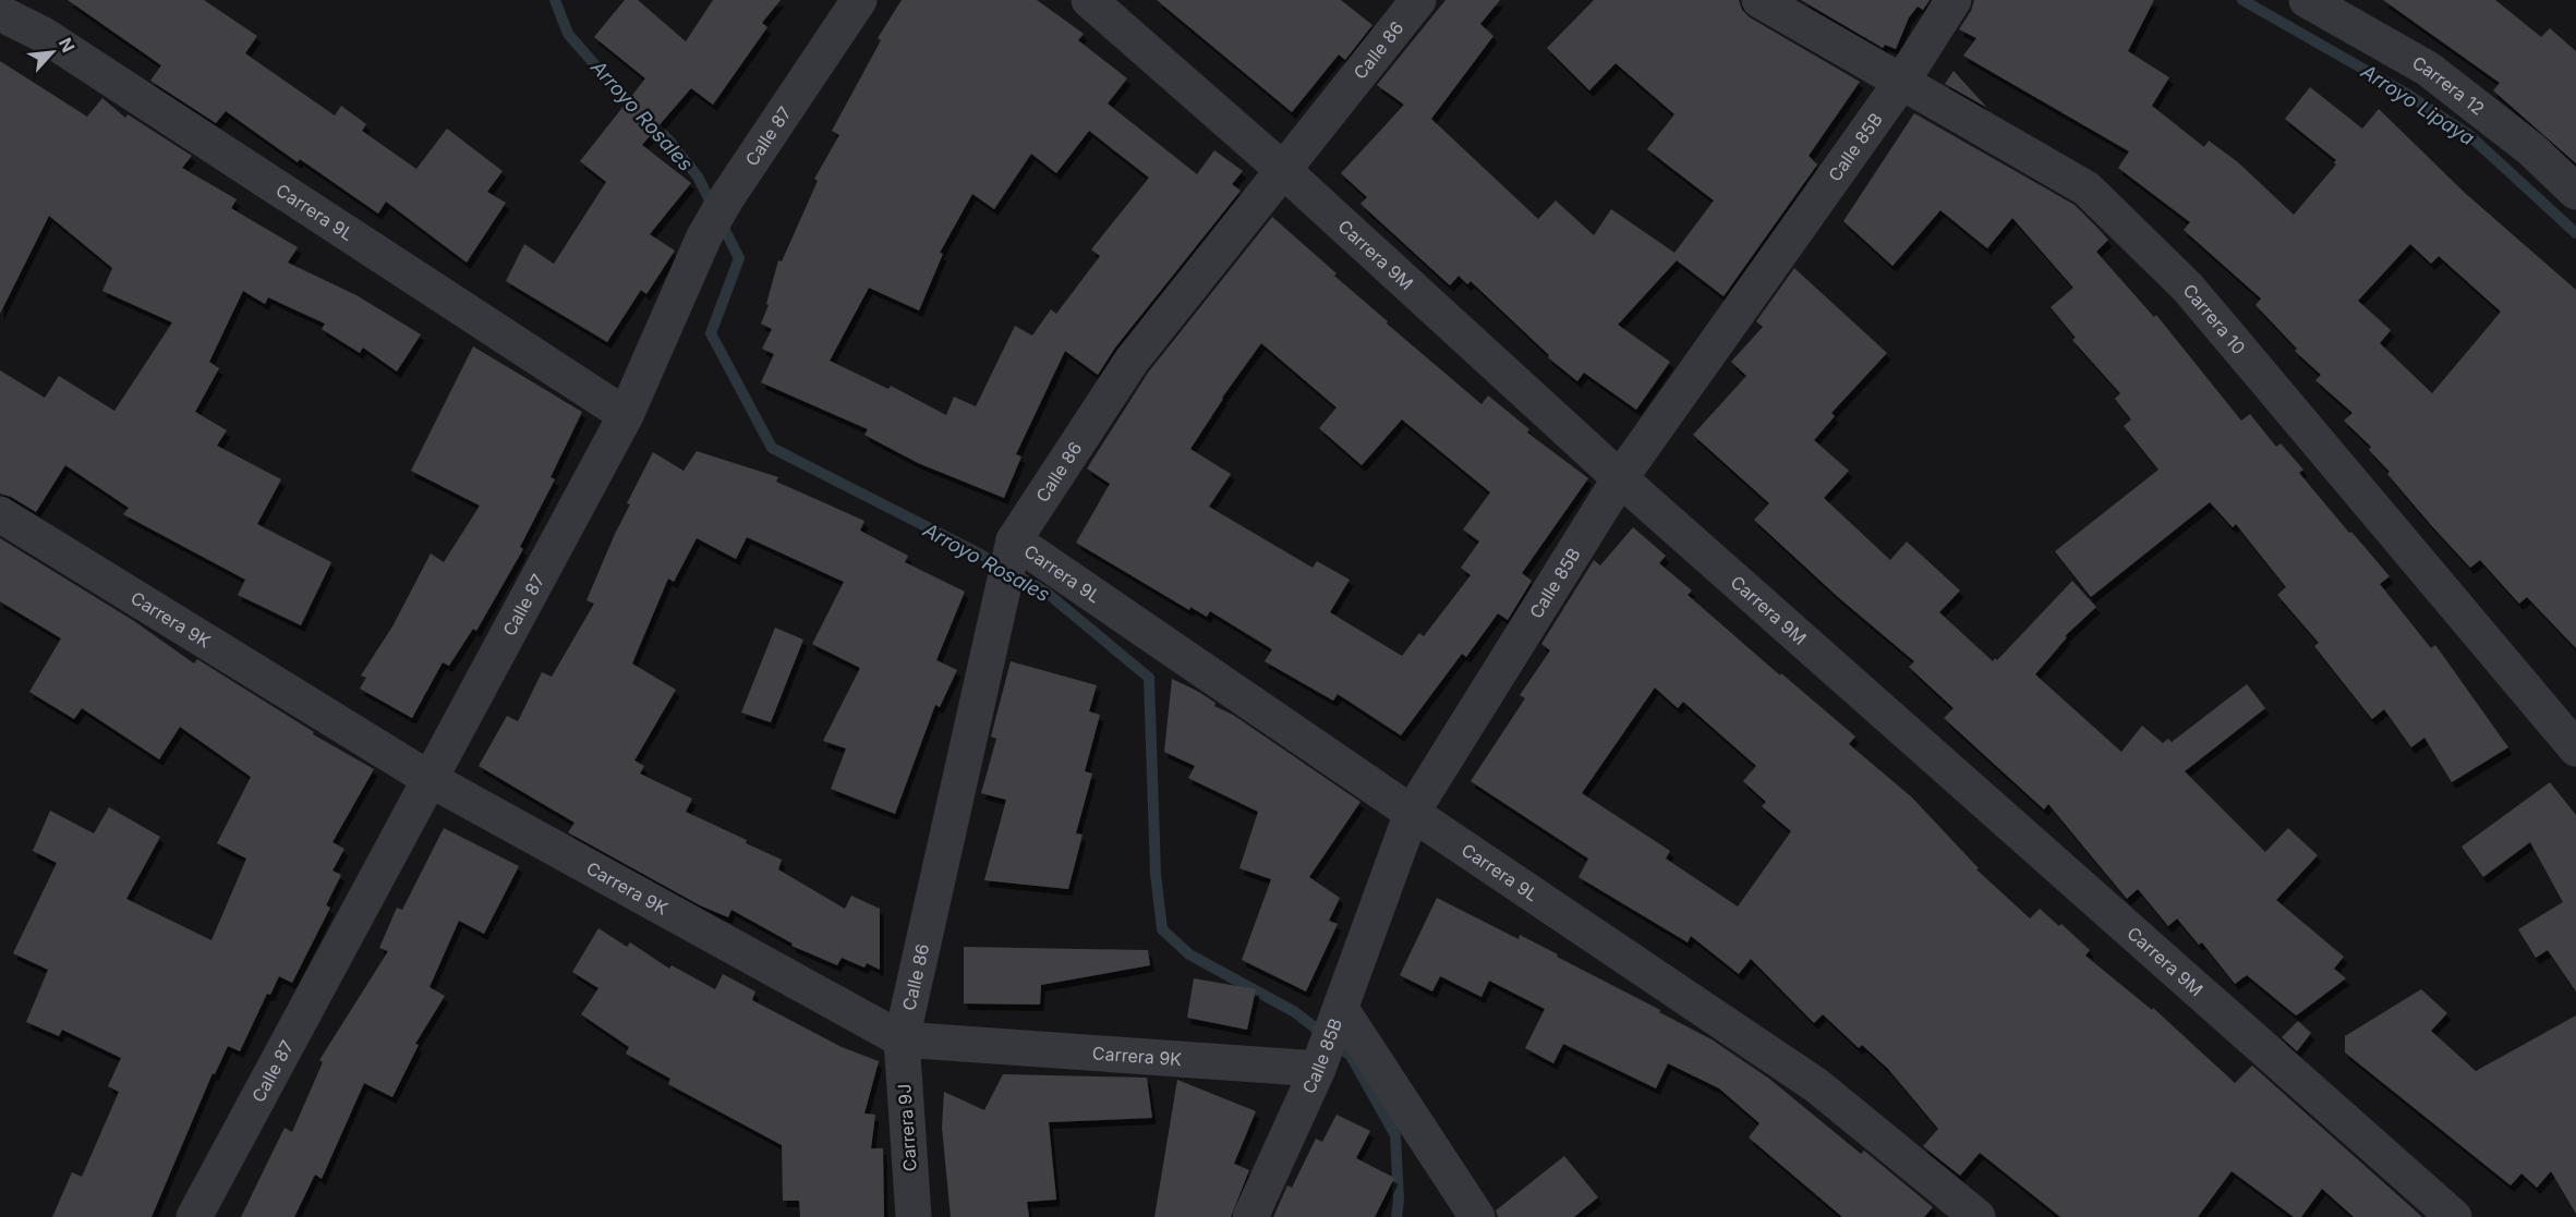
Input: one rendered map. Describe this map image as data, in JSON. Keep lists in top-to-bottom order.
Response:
{
  "streets": {
    "street": [
      "Calle 86",
      "Carrera 12",
      "Calle 87",
      "Calle 85B",
      "Carrera 9L",
      "Carrera 9M",
      "Carrera 10",
      "Carrera 9K",
      "Carrera 9J"
    ]
  },
  "crossings": [
    ["Calle 86", "Carrera 9L"],
    ["Calle 86", "Carrera 9M"],
    ["Calle 86", "Carrera 9K"],
    ["Calle 86", "Carrera 9J"],
    ["Calle 87", "Carrera 9L"],
    ["Calle 87", "Carrera 9K"],
    ["Calle 85B", "Carrera 9L"],
    ["Calle 85B", "Carrera 9M"],
    ["Calle 85B", "Carrera 10"],
    ["Calle 85B", "Carrera 9K"],
    ["Carrera 9K", "Carrera 9J"]
  ],
  "water": ["Arroyo Lipaya", "Arroyo Rosales"],
  "north": "top right"
}
